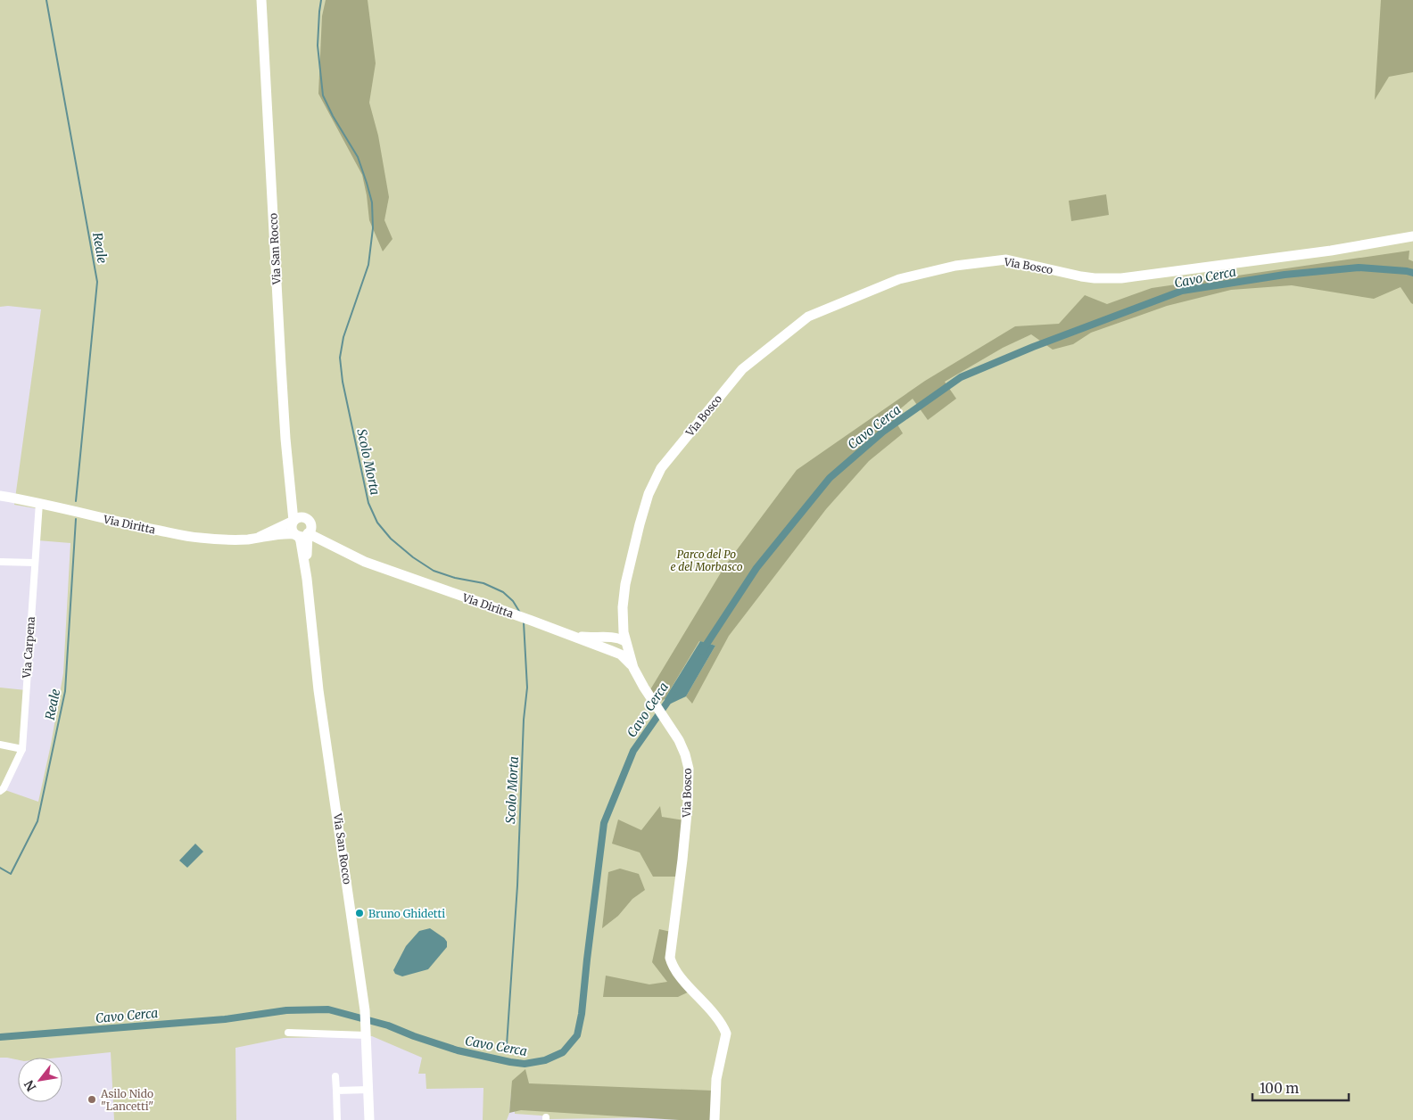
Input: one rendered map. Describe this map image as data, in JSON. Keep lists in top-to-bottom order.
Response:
{
  "streets": {
    "street": [
      "Via San Rocco",
      "Via Bosco",
      "Via Diritta",
      "Via Carpena"
    ]
  },
  "crossings": [
    ["Via San Rocco", "Via Diritta"],
    ["Via Bosco", "Via Diritta"],
    ["Via Diritta", "Via Carpena"]
  ],
  "water": ["Reale", "Cavo Cerca", "Scolo Morta"],
  "parks": ["Parco del Po e del Morbasco"],
  "places": ["Bruno Ghidetti", "Asilo Nido \"Lancetti\""],
  "scale_bar": "100 m",
  "north": "bottom left"
}
